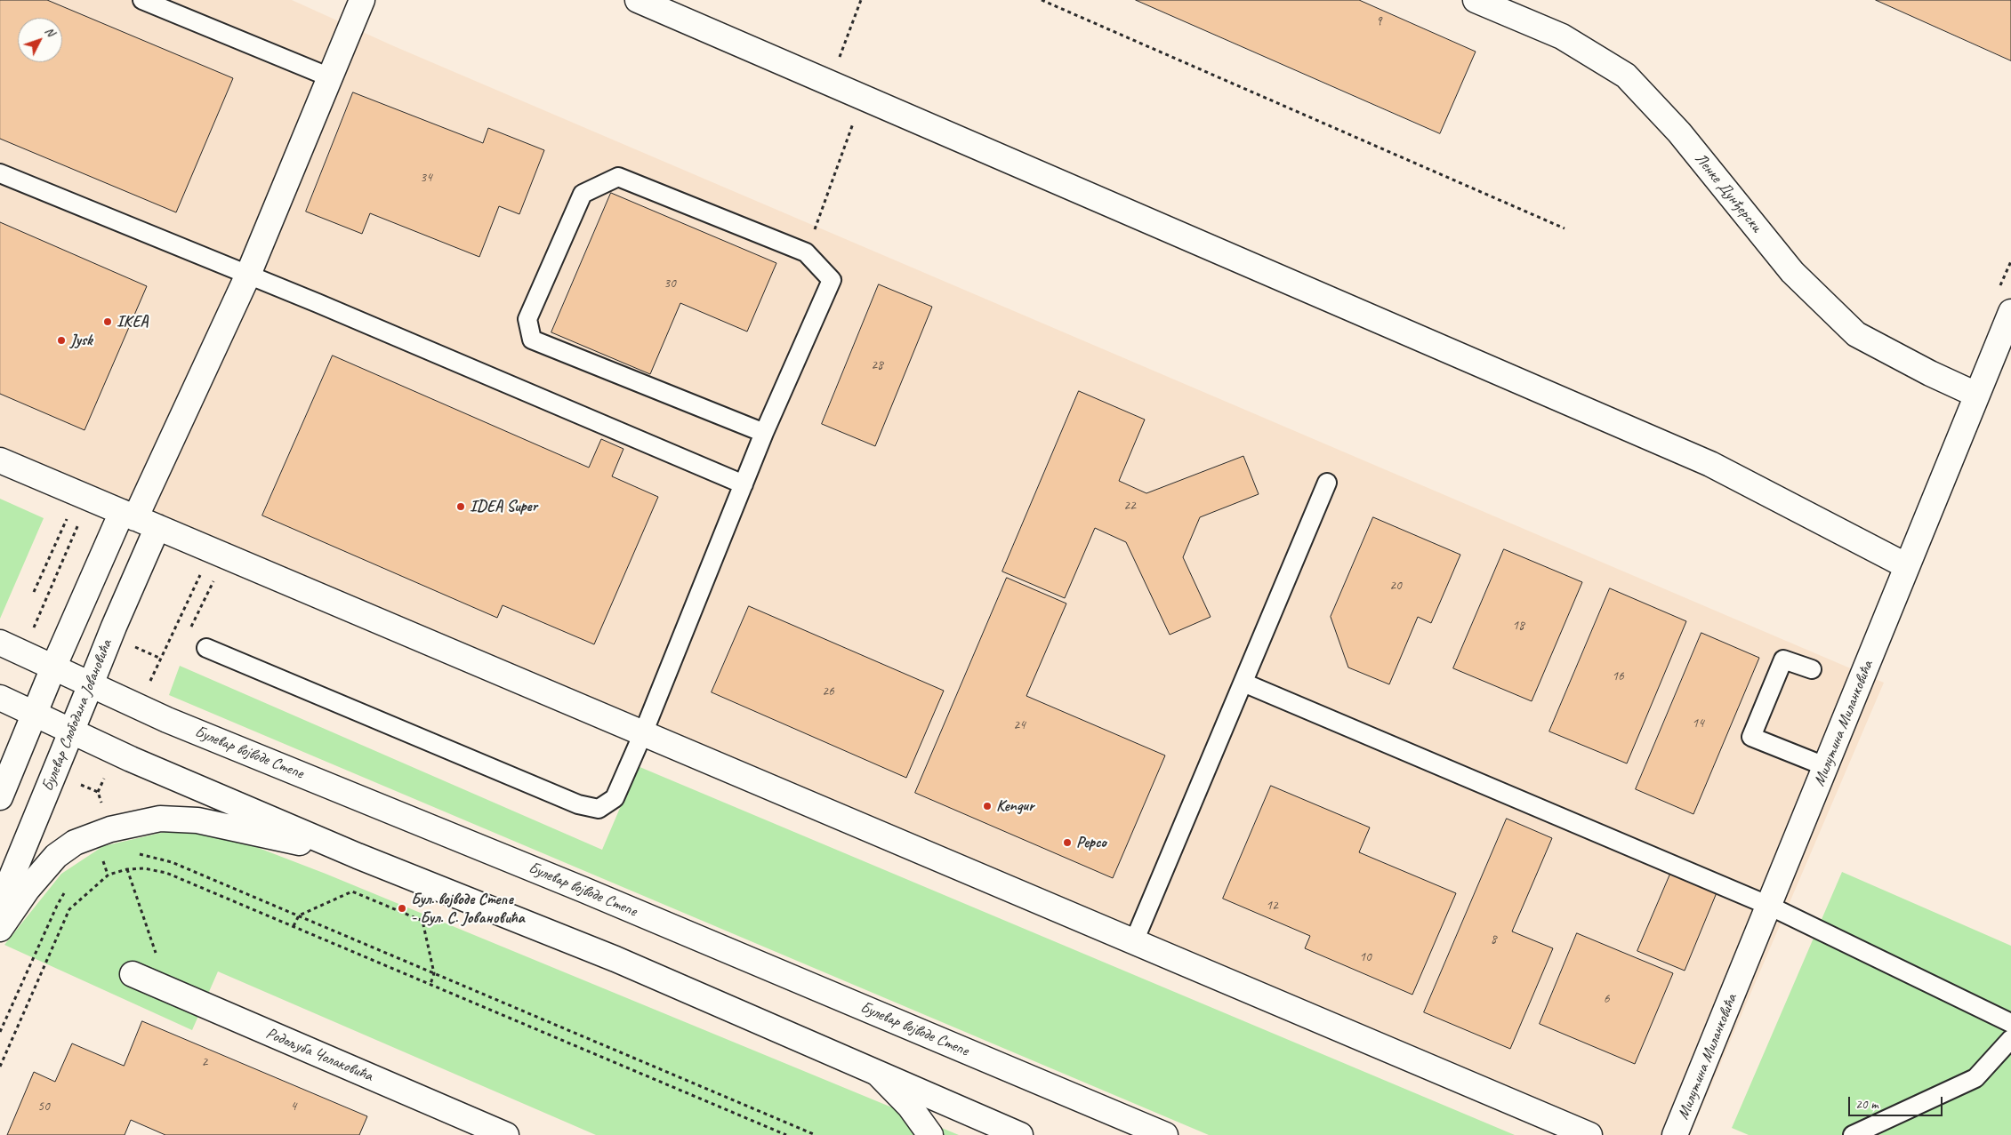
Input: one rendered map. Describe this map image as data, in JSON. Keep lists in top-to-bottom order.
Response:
{
  "streets": {
    "street": [
      "Ленке Дунђерски",
      "Булевар Слободана Јовановића",
      "Милутина Миланковића",
      "Булевар војводе Степе",
      "Родољуба Чолаковића"
    ]
  },
  "crossings": [
    ["Ленке Дунђерски", "Милутина Миланковића"],
    ["Булевар Слободана Јовановића", "Булевар војводе Степе"]
  ],
  "places": [
    "IKEA",
    "Jysk",
    "IDEA Super",
    "Kengur",
    "Pepco",
    "Бул. војводе Степе - Бул. С. Јовановића"
  ],
  "house_numbers": [
    "9",
    "34",
    "30",
    "28",
    "22",
    "20",
    "18",
    "16",
    "26",
    "14",
    "24",
    "12",
    "8",
    "10",
    "6",
    "2",
    "50",
    "4"
  ],
  "scale_bar": "20 m",
  "north": "top right"
}
